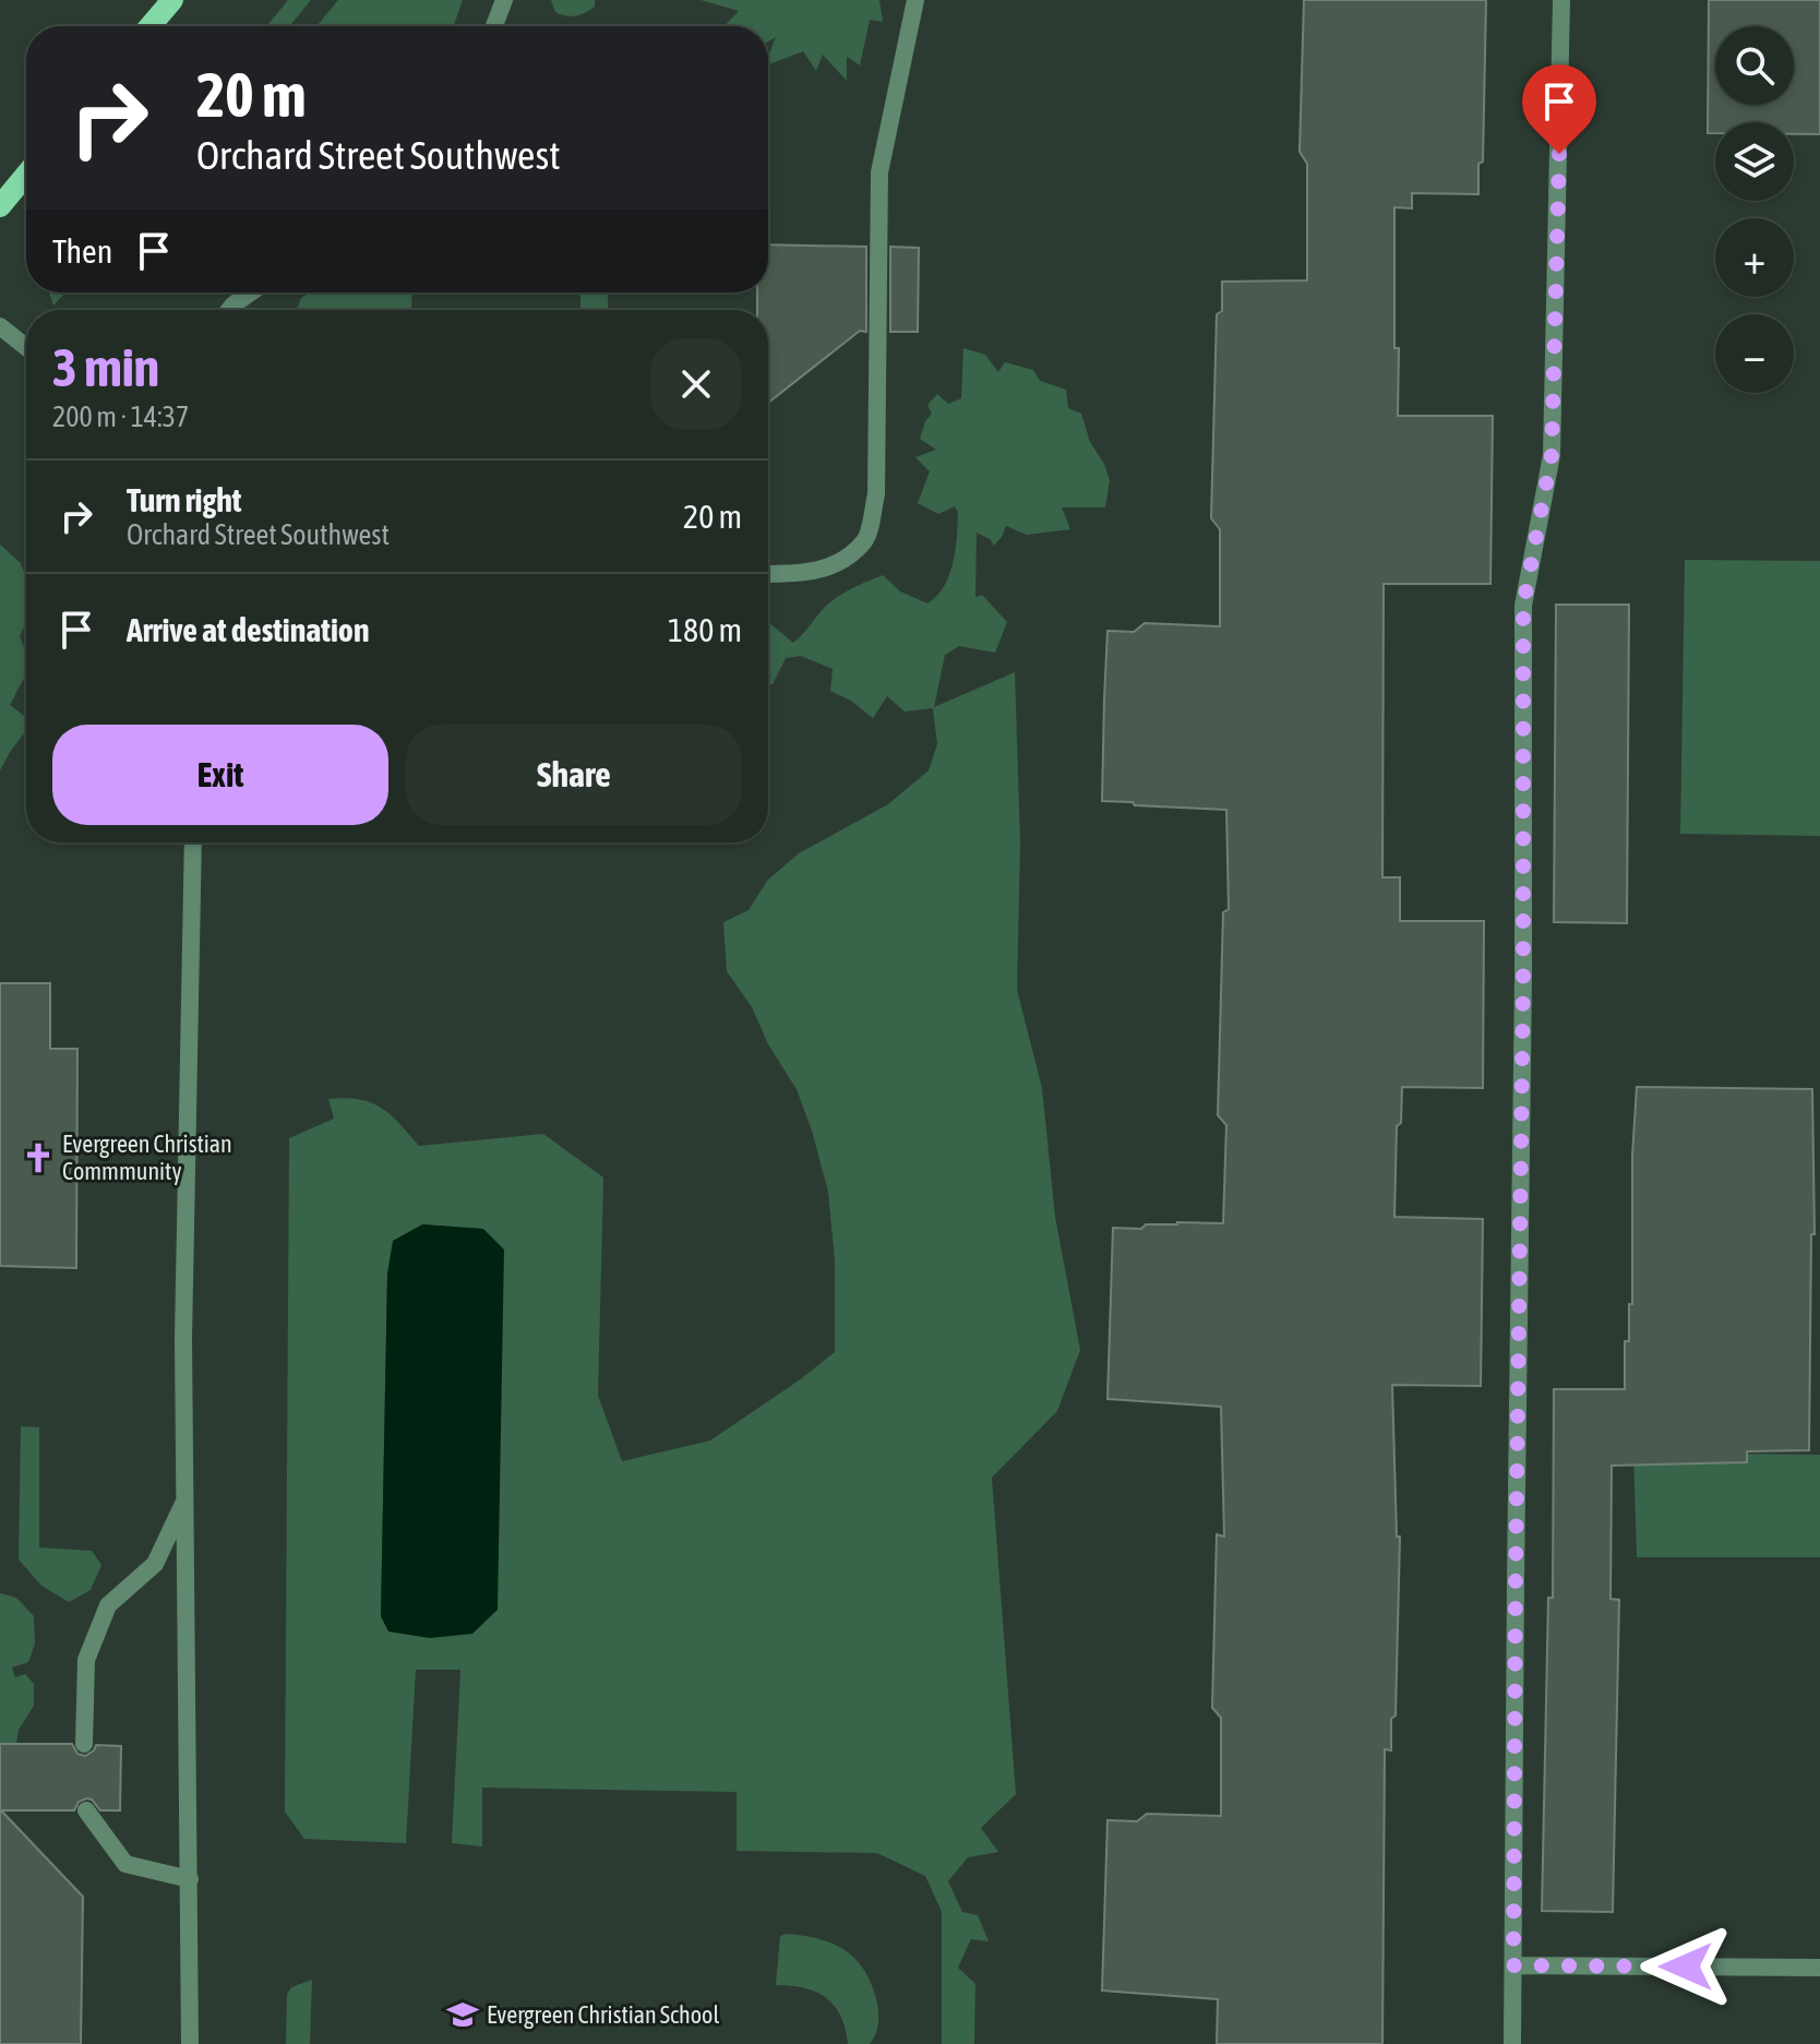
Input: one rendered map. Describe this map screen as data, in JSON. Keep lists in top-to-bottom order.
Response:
{
  "places": {
    "church": ["Evergreen Christian Commmunity"],
    "school or university": ["Evergreen Christian School"]
  },
  "page": {
    "map_buttons": ["+", "−"],
    "turn": ["20 m", "Orchard Street Southwest"],
    "then": "Then",
    "heading": ["3 min", "200 m · 14:37"],
    "list": [
      {
        "name": "Turn right",
        "note": "Orchard Street Southwest",
        "value": "20 m"
      },
      {
        "name": "Arrive at destination",
        "value": "180 m"
      }
    ],
    "buttons": ["Exit", "Share"]
  }
}
